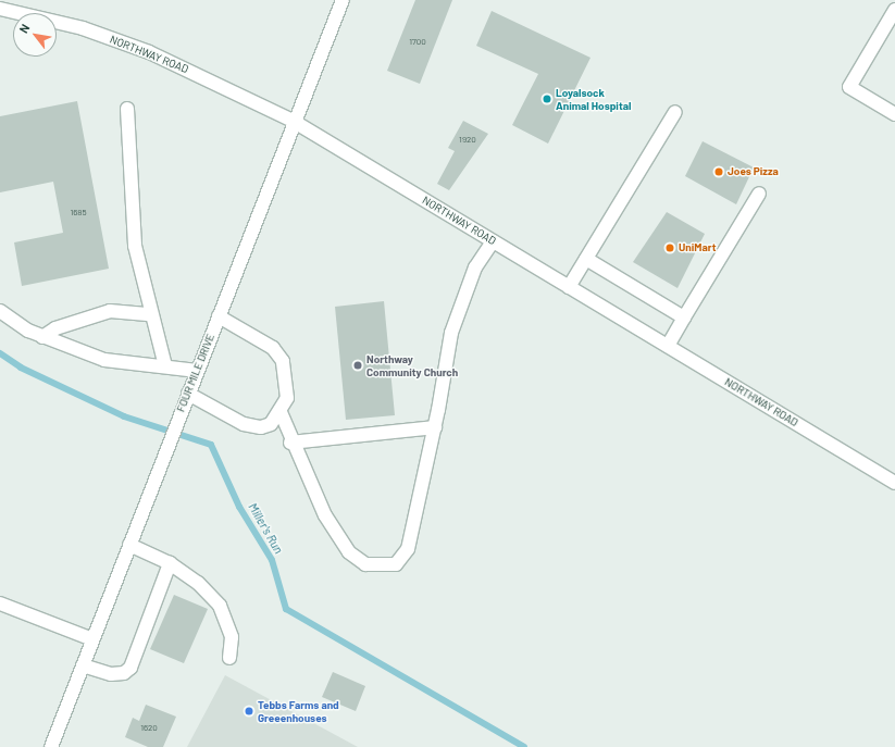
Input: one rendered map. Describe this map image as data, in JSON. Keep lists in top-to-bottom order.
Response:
{
  "streets": {
    "street": ["NORTHWAY ROAD", "FOUR MILE DRIVE"]
  },
  "crossings": [
    ["NORTHWAY ROAD", "FOUR MILE DRIVE"]
  ],
  "water": ["Miller's Run"],
  "places": [
    "Loyalsock Animal Hospital",
    "Joes Pizza",
    "UniMart",
    "Northway Community Church",
    "Tebbs Farms and Greeenhouses"
  ],
  "house_numbers": [
    "1700",
    "1920",
    "1685",
    "1620"
  ],
  "north": "top left"
}
